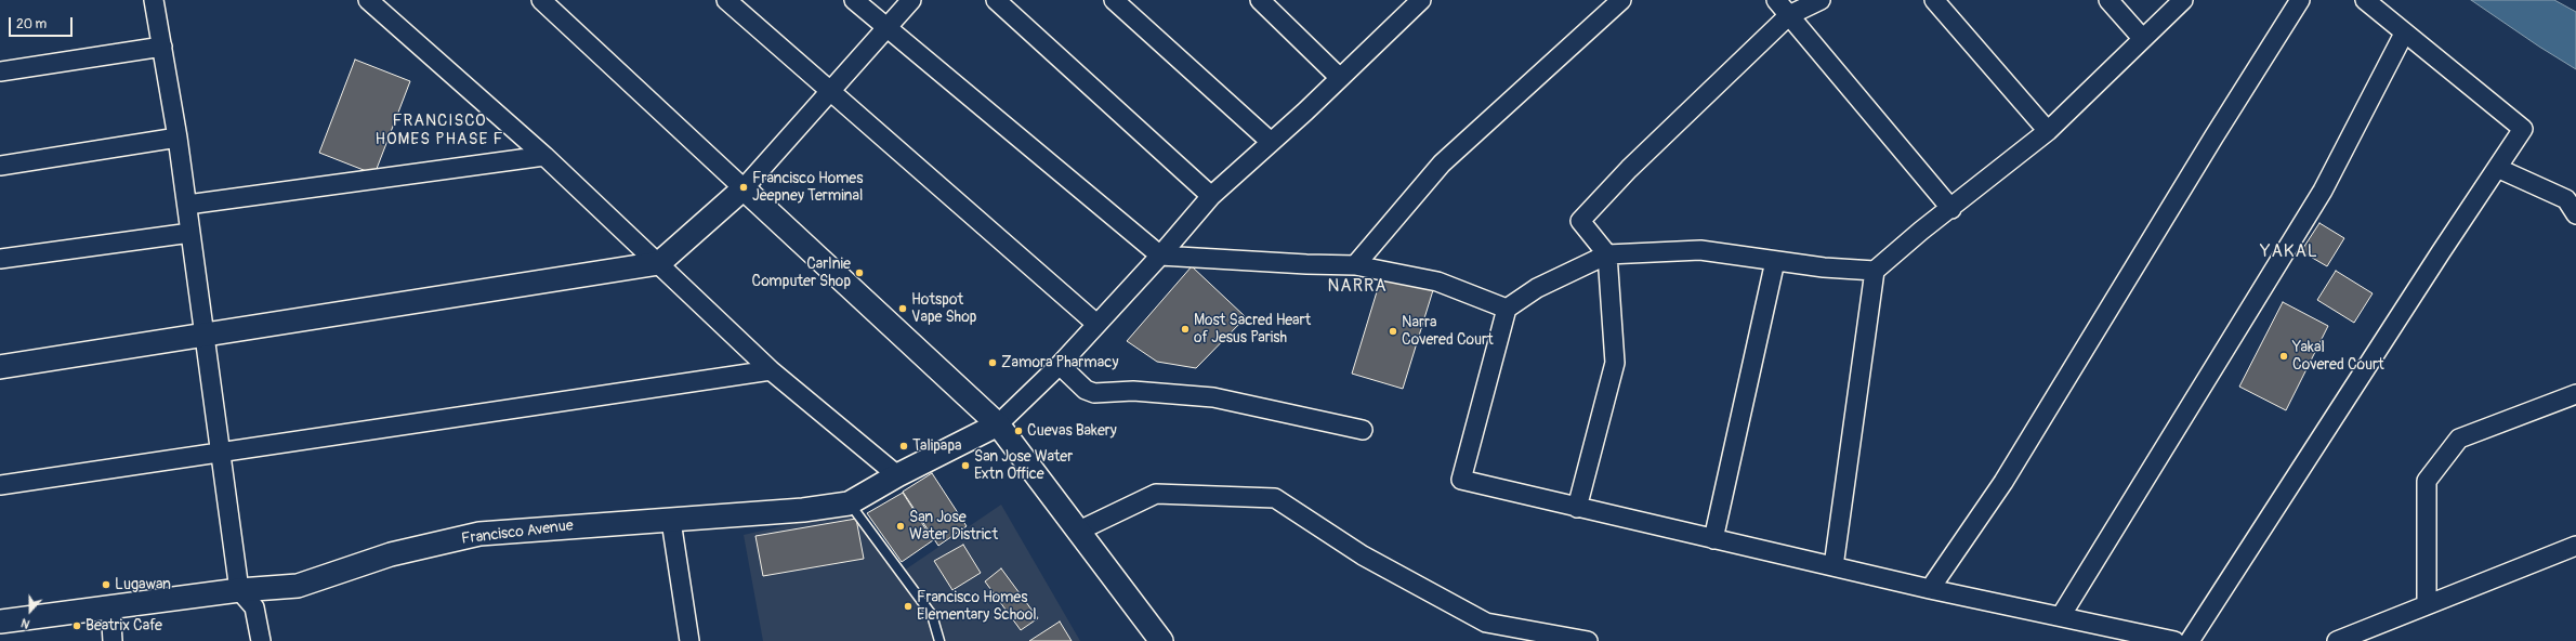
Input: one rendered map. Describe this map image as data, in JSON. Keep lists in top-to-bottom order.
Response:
{
  "streets": {
    "street": ["Francisco Avenue"]
  },
  "districts": ["FRANCISCO HOMES PHASE F", "YAKAL", "NARRA"],
  "places": [
    "Francisco Homes Jeepney Terminal",
    "Carlnie Computer Shop",
    "Hotspot Vape Shop",
    "Most Sacred Heart of Jesus Parish",
    "Narra Covered Court",
    "Yakal Covered Court",
    "Zamora Pharmacy",
    "Cuevas Bakery",
    "Talipapa",
    "San Jose Water Extn Office",
    "San Jose Water District",
    "Lugawan",
    "Francisco Homes Elementary School",
    "Beatrix Cafe"
  ],
  "scale_bar": "20 m",
  "north": "bottom"
}
